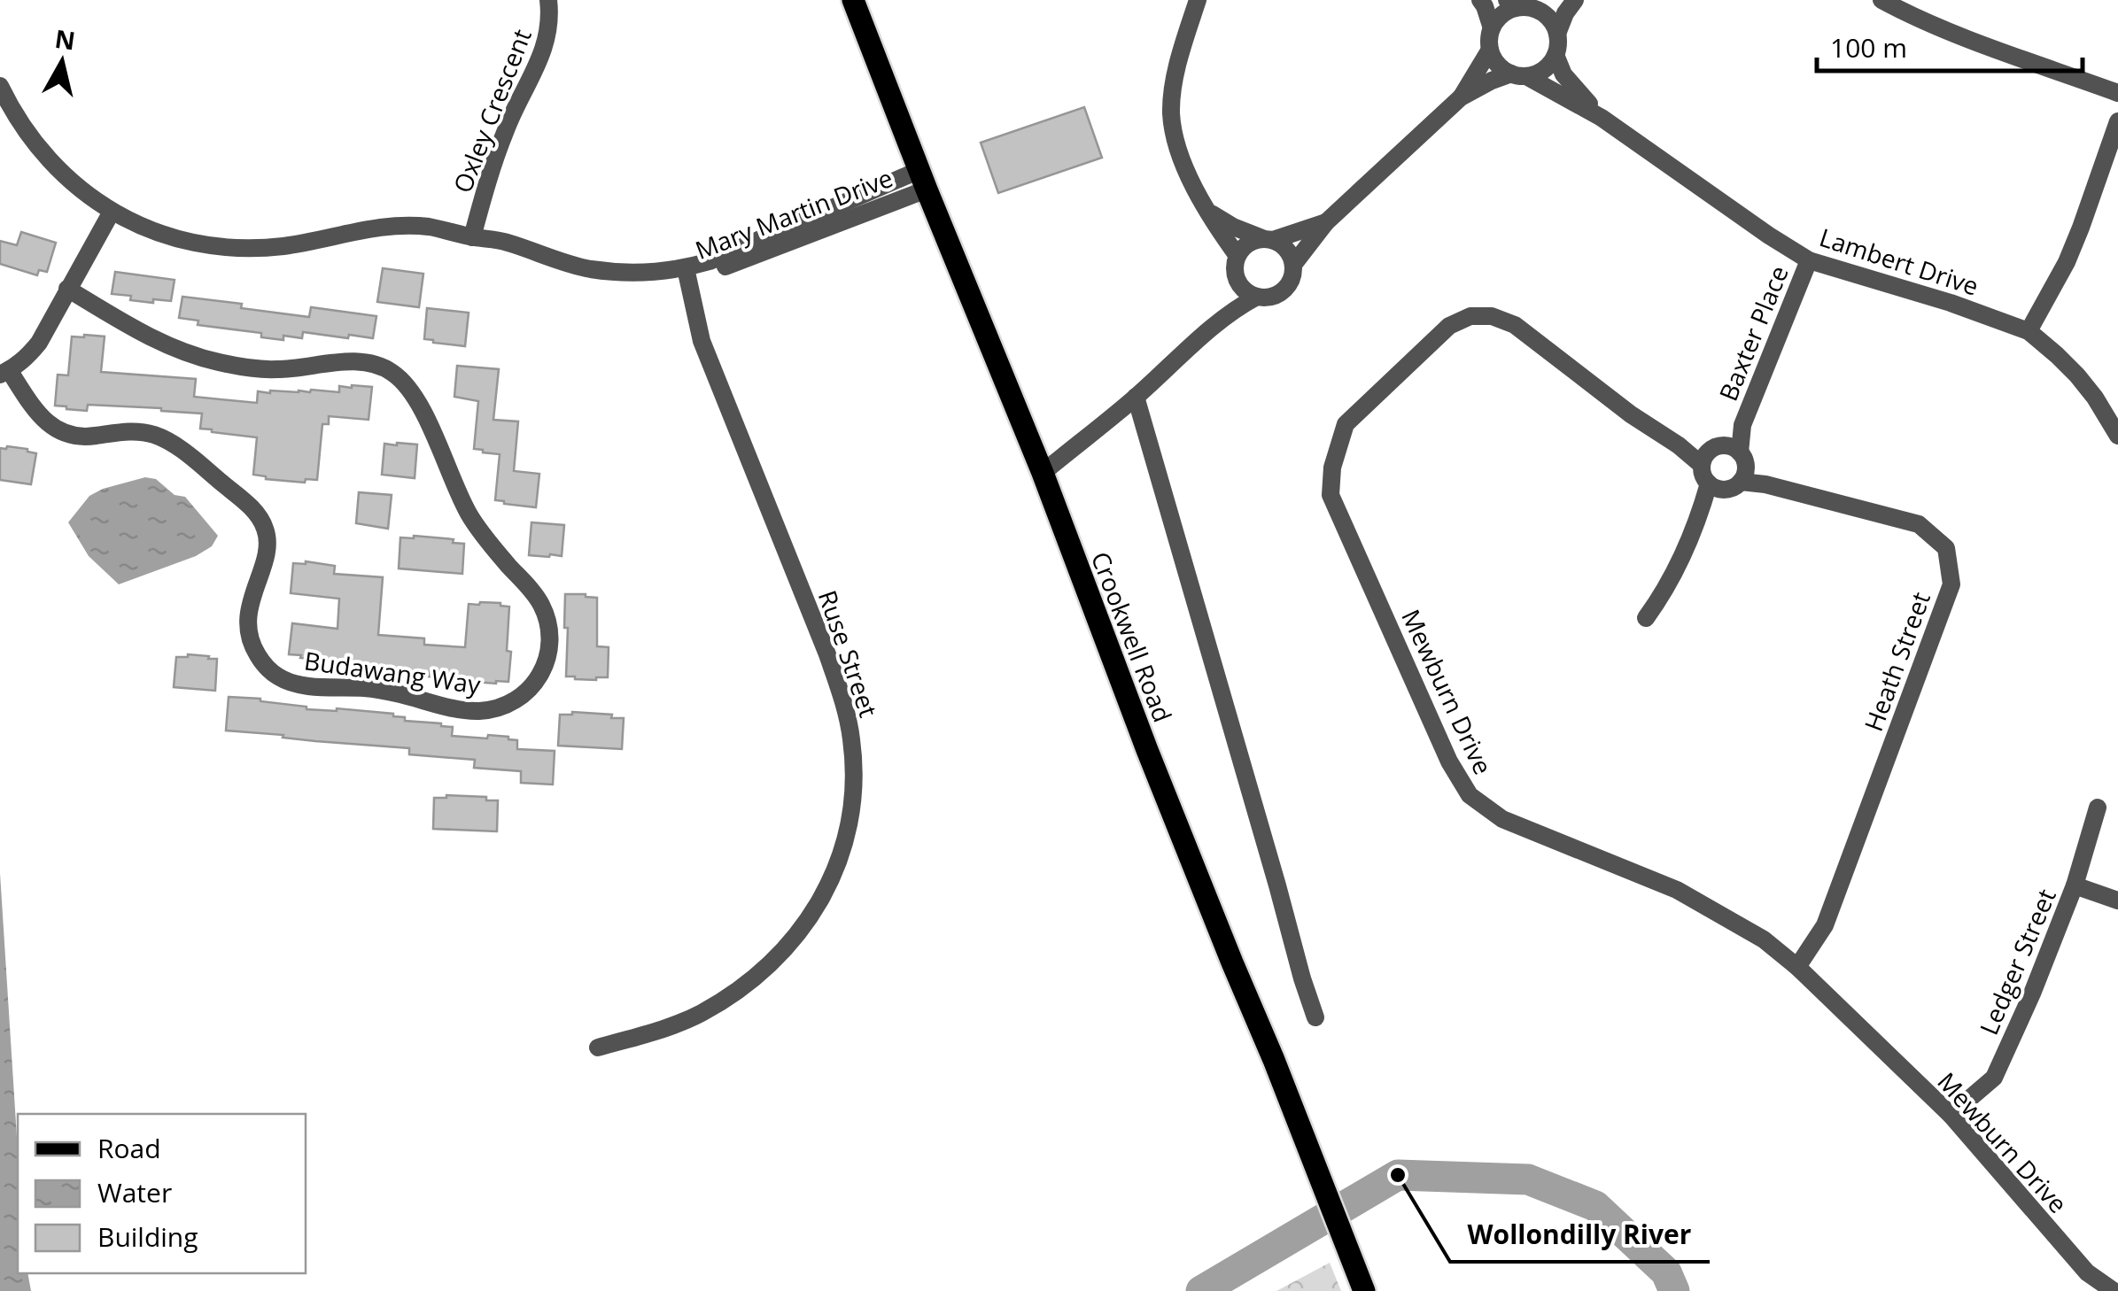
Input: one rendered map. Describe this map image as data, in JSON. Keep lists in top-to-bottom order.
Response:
{
  "streets": {
    "main road": ["Crookwell Road"],
    "street": [
      "Oxley Crescent",
      "Mary Martin Drive",
      "Lambert Drive",
      "Baxter Place",
      "Ruse Street",
      "Heath Street",
      "Budawang Way",
      "Mewburn Drive",
      "Ledger Street"
    ]
  },
  "crossings": [
    ["Oxley Crescent", "Mary Martin Drive"],
    ["Mary Martin Drive", "Crookwell Road"],
    ["Mary Martin Drive", "Ruse Street"],
    ["Lambert Drive", "Baxter Place"],
    ["Baxter Place", "Heath Street"],
    ["Baxter Place", "Mewburn Drive"],
    ["Heath Street", "Mewburn Drive"],
    ["Mewburn Drive", "Ledger Street"]
  ],
  "places": ["Wollondilly River"],
  "legend": ["Road", "Water", "Building"],
  "scale_bar": "100 m",
  "north": "top"
}
